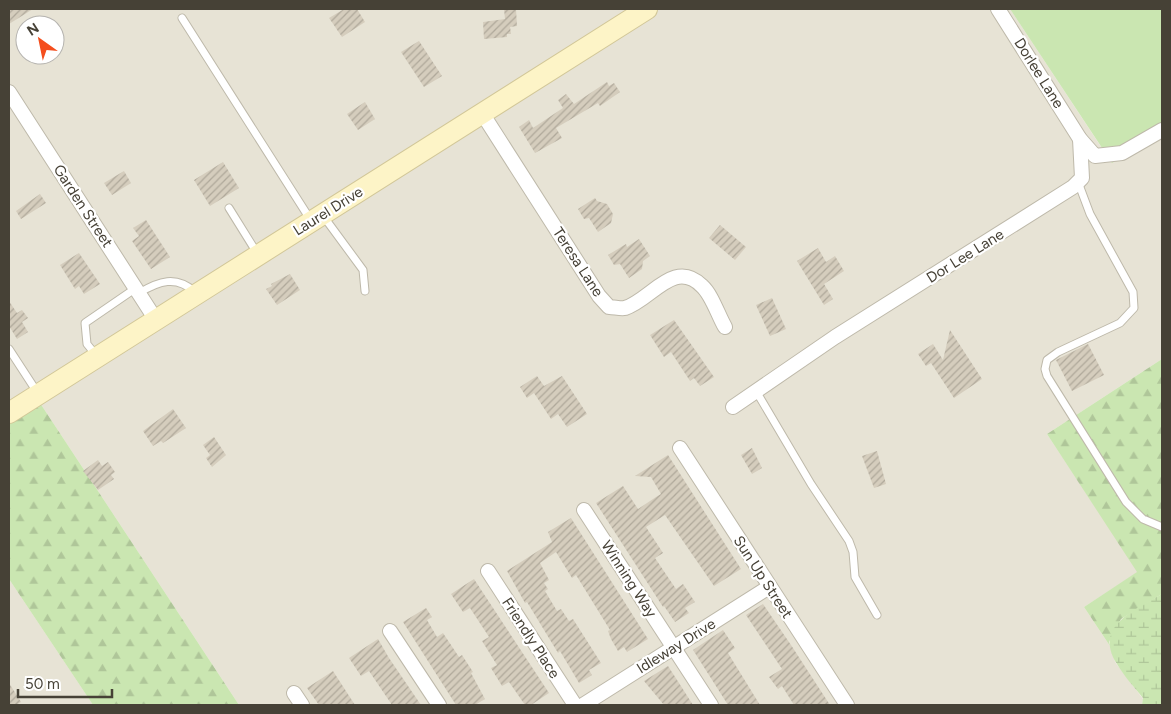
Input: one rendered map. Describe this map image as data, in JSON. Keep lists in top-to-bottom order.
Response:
{
  "streets": {
    "street": [
      "Dorlee Lane",
      "Garden Street",
      "Laurel Drive",
      "Dor Lee Lane",
      "Teresa Lane",
      "Sun Up Street",
      "Winning Way",
      "Friendly Place",
      "Idleway Drive"
    ]
  },
  "crossings": [
    ["Garden Street", "Laurel Drive"],
    ["Laurel Drive", "Teresa Lane"],
    ["Sun Up Street", "Idleway Drive"],
    ["Winning Way", "Idleway Drive"]
  ],
  "scale_bar": "50 m",
  "north": "top left"
}
